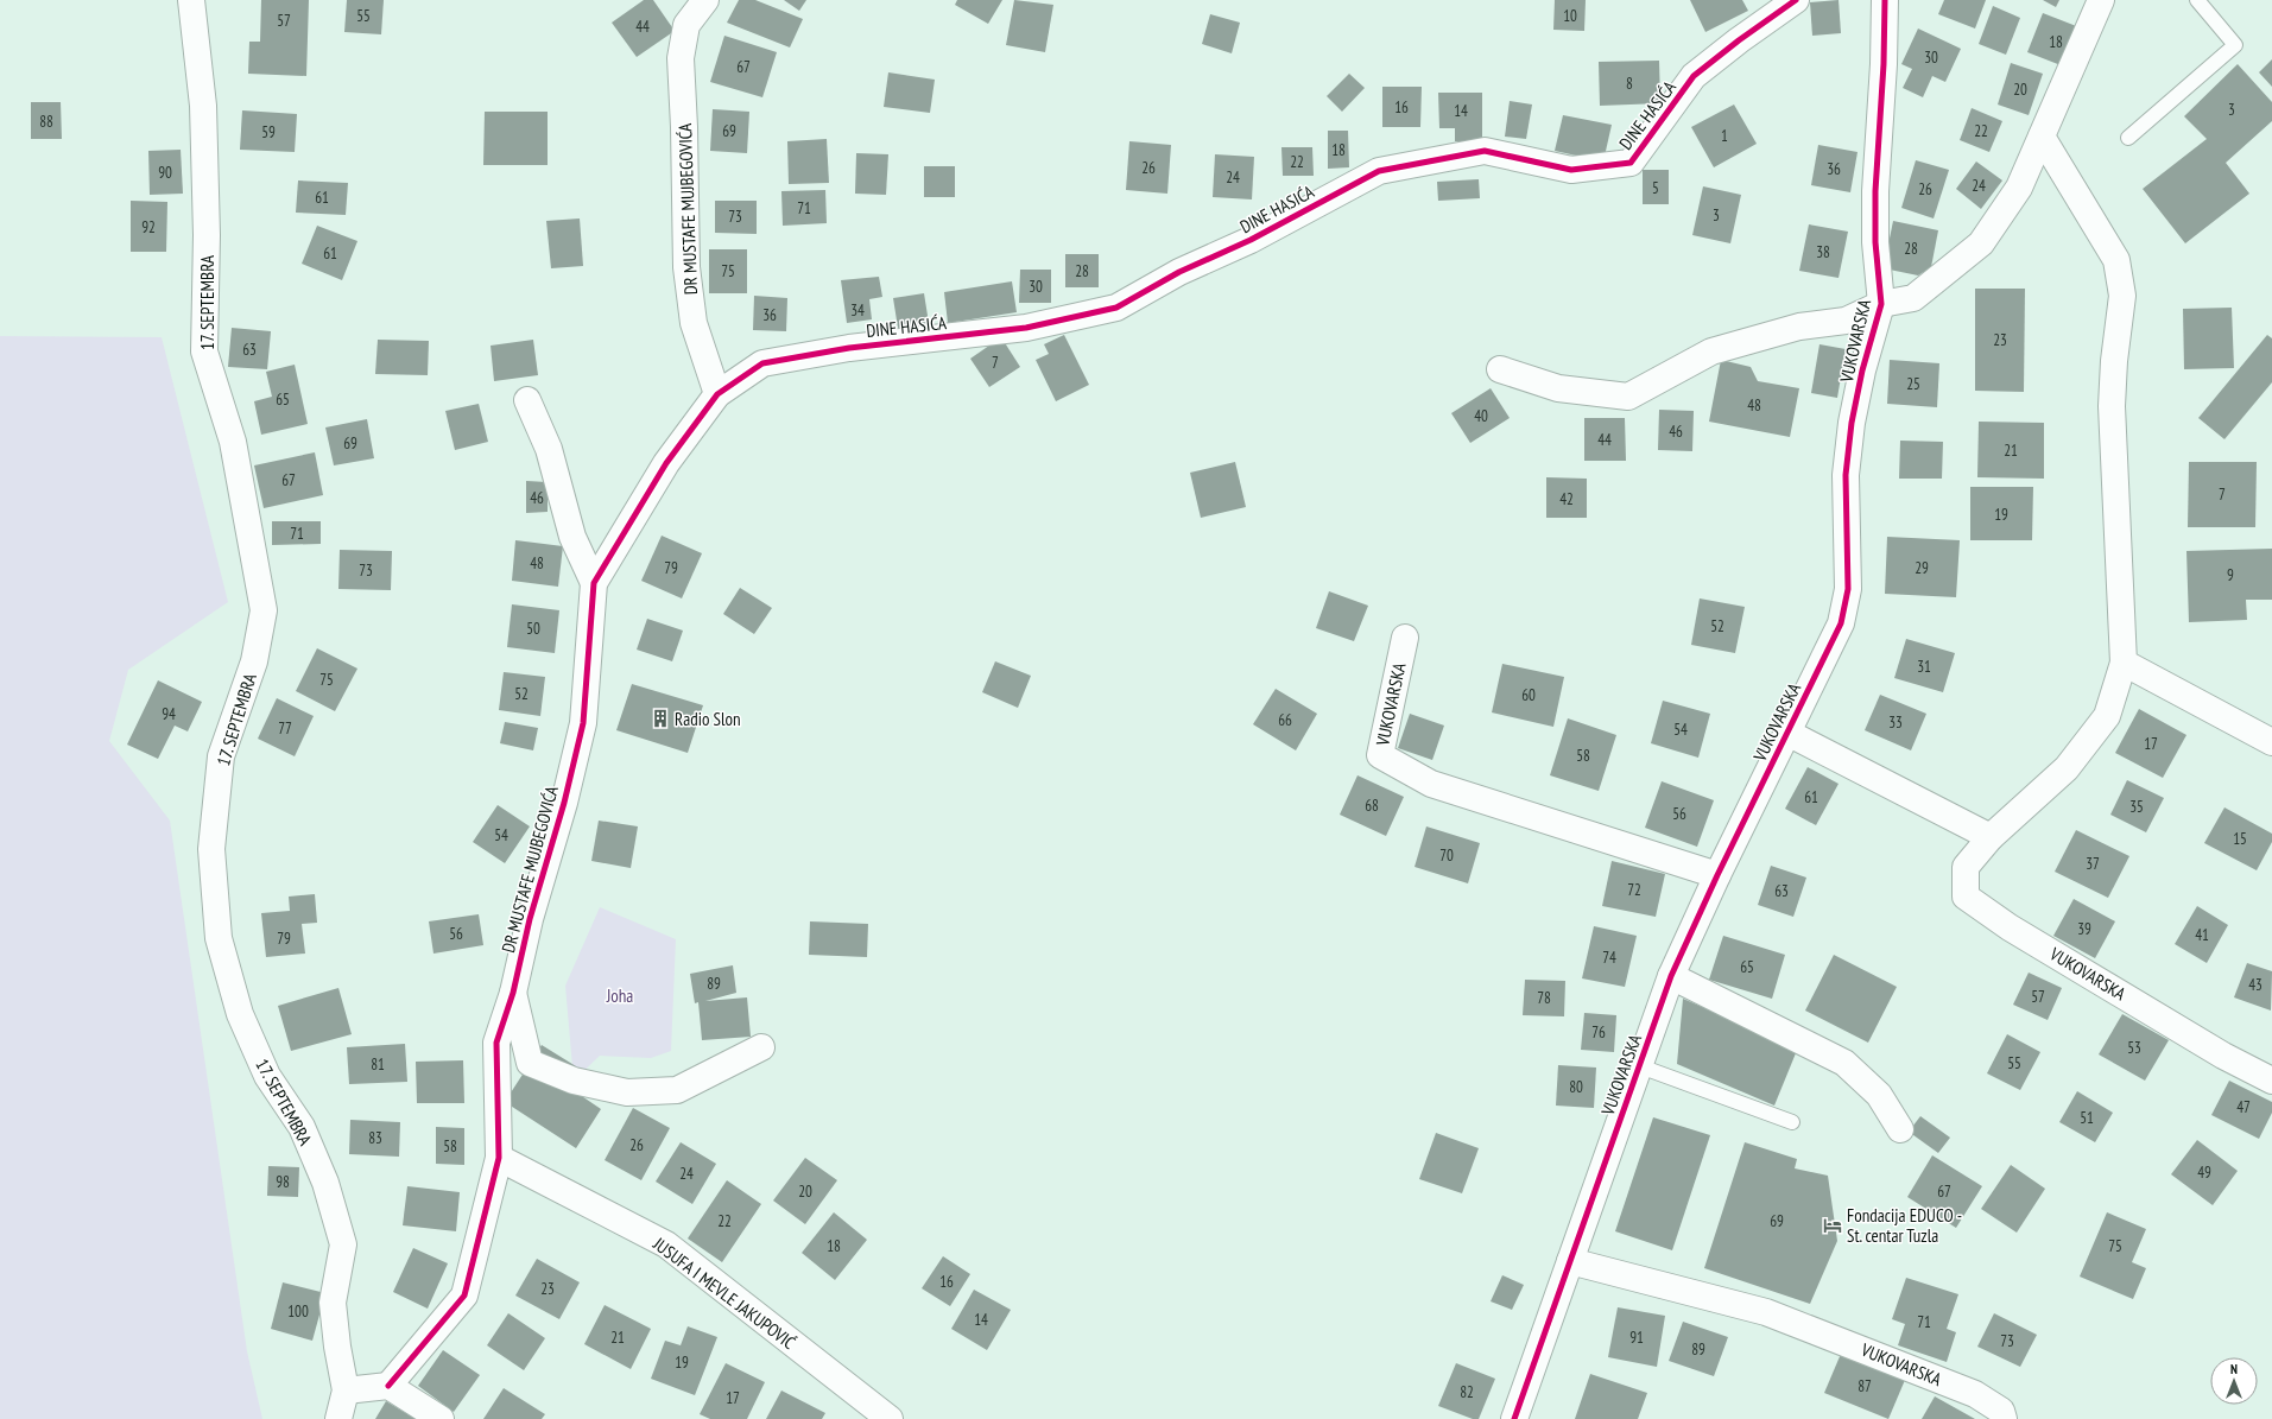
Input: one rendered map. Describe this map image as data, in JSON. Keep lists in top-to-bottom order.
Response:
{
  "streets": {
    "street": [
      "DINE HASIĆA",
      "DR MUSTAFE MUJBEGOVIĆA",
      "17. SEPTEMBRA",
      "VUKOVARSKA",
      "JUSUFA I MEVLE JAKUPOVIĆ"
    ]
  },
  "crossings": [
    ["DINE HASIĆA", "DR MUSTAFE MUJBEGOVIĆA"],
    ["DR MUSTAFE MUJBEGOVIĆA", "JUSUFA I MEVLE JAKUPOVIĆ"]
  ],
  "parks": ["Joha"],
  "places": {
    "building": ["Radio Slon"],
    "hotel": ["Fondacija EDUCO - St. centar Tuzla"]
  },
  "house_numbers": [
    "55",
    "10",
    "57",
    "44",
    "18",
    "30",
    "67",
    "8",
    "20",
    "16",
    "3",
    "14",
    "88",
    "69",
    "22",
    "59",
    "1",
    "18",
    "22",
    "26",
    "36",
    "90",
    "24",
    "24",
    "5",
    "26",
    "61",
    "71",
    "3",
    "73",
    "92",
    "28",
    "38",
    "61",
    "75",
    "28",
    "30",
    "34",
    "36",
    "23",
    "63",
    "7",
    "25",
    "65",
    "48",
    "40",
    "46",
    "44",
    "69",
    "21",
    "67",
    "7",
    "46",
    "42",
    "19",
    "71",
    "48",
    "79",
    "29",
    "73",
    "9",
    "52",
    "50",
    "31",
    "75",
    "52",
    "60",
    "94",
    "66",
    "33",
    "77",
    "54",
    "17",
    "58",
    "61",
    "68",
    "35",
    "56",
    "54",
    "15",
    "70",
    "37",
    "72",
    "63",
    "39",
    "56",
    "41",
    "79",
    "74",
    "65",
    "89",
    "43",
    "57",
    "78",
    "76",
    "53",
    "55",
    "81",
    "80",
    "47",
    "51",
    "83",
    "26",
    "58",
    "49",
    "24",
    "98",
    "20",
    "67",
    "22",
    "69",
    "18",
    "75",
    "16",
    "23",
    "100",
    "14",
    "71",
    "21",
    "91",
    "73",
    "89",
    "19",
    "87",
    "82",
    "17"
  ],
  "north": "top"
}
